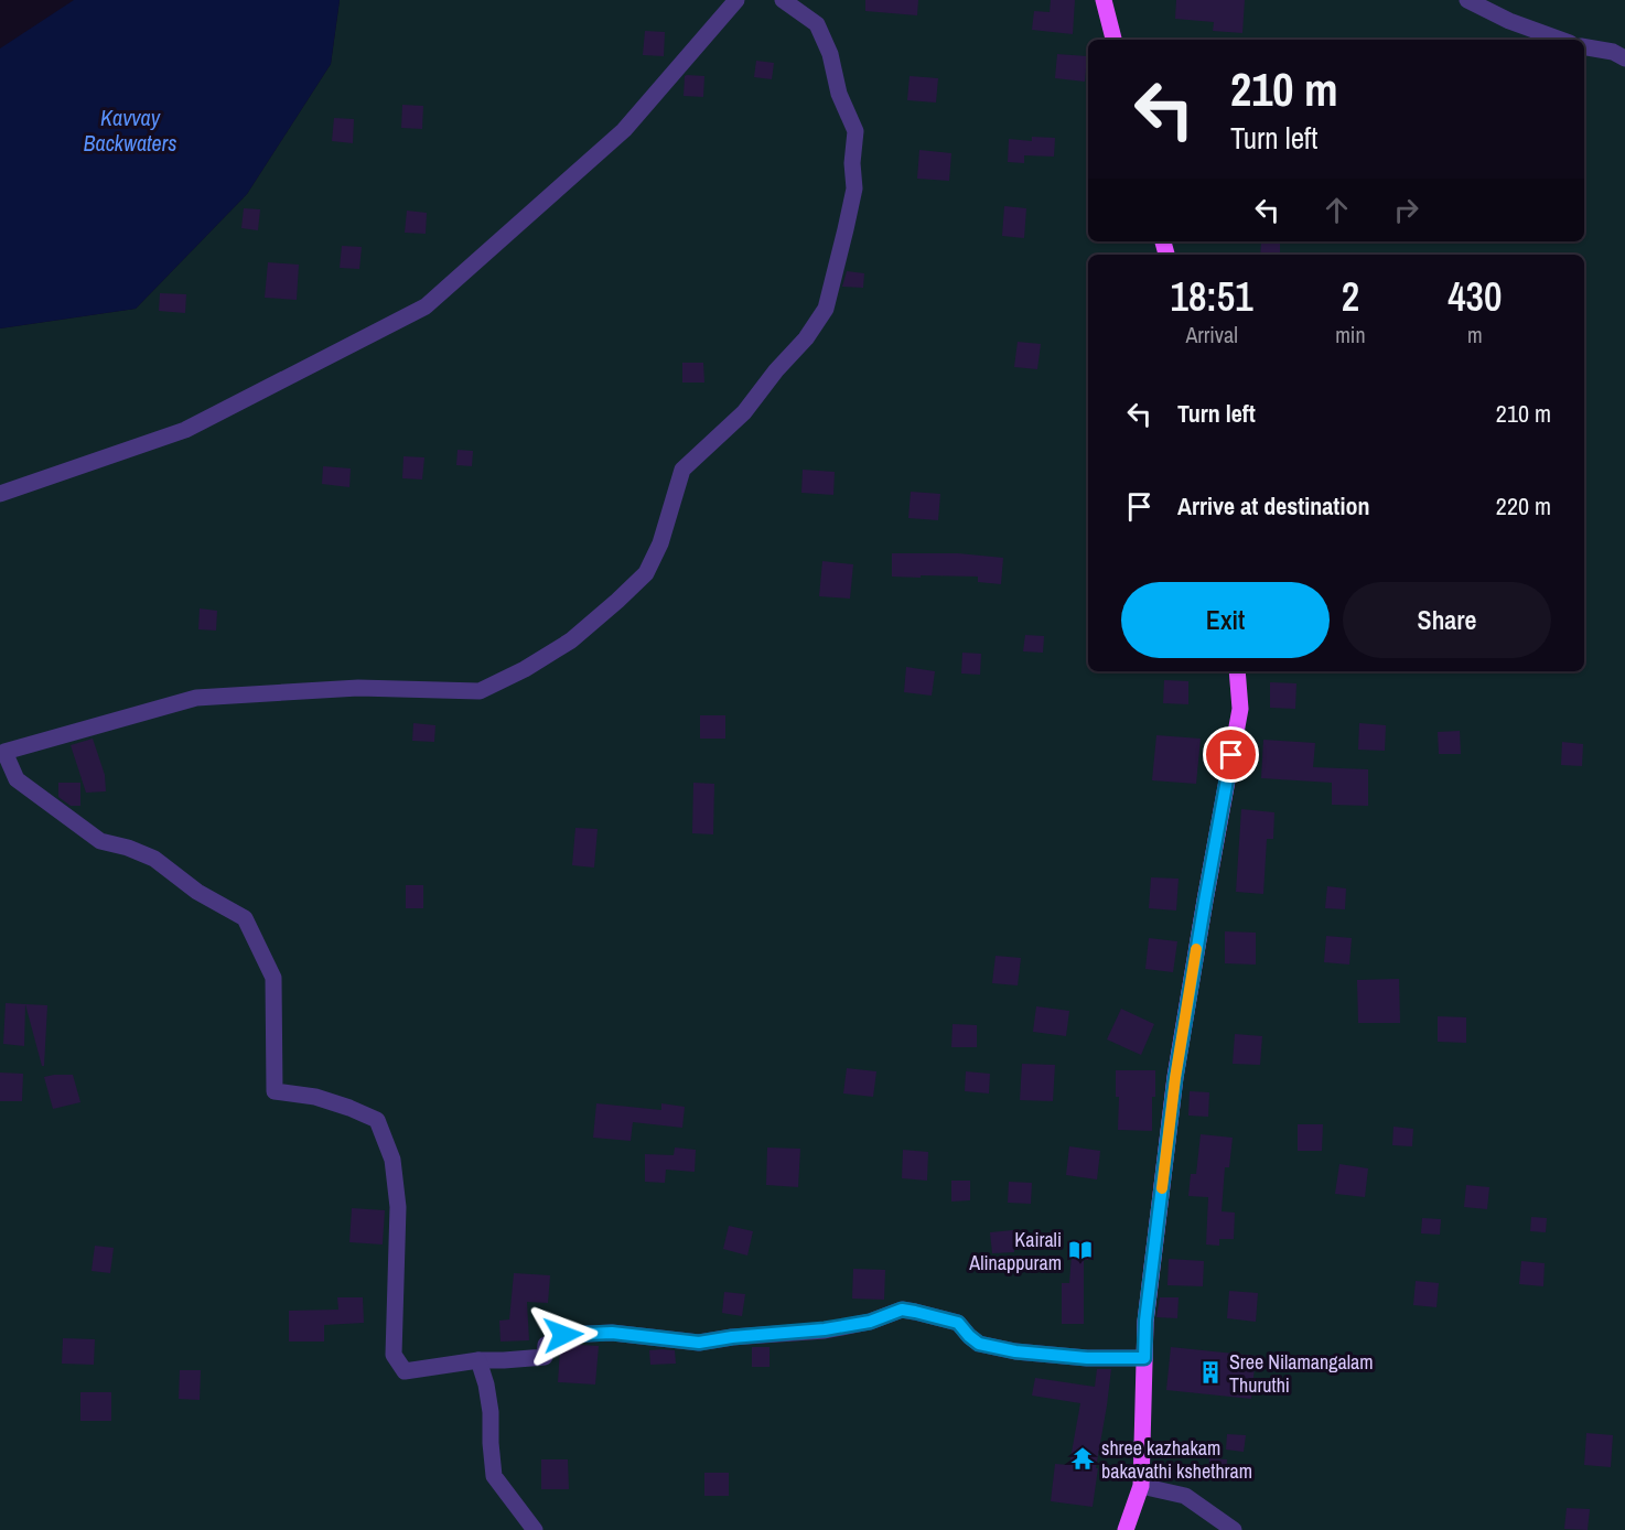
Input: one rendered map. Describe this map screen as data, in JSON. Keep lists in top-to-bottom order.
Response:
{
  "water": ["Kavvay Backwaters"],
  "places": {
    "library": ["Kairali Alinappuram"],
    "building": ["Sree Nilamangalam Thuruthi"],
    "temple": ["shree kazhakam bakavathi kshethram"]
  },
  "page": {
    "turn": ["210 m", "Turn left"],
    "eta": [
      "18:51",
      "Arrival",
      "2",
      "min",
      "430",
      "m"
    ],
    "list": [
      {
        "name": "Turn left",
        "value": "210 m"
      },
      {
        "name": "Arrive at destination",
        "value": "220 m"
      }
    ],
    "buttons": ["Exit", "Share"]
  }
}
